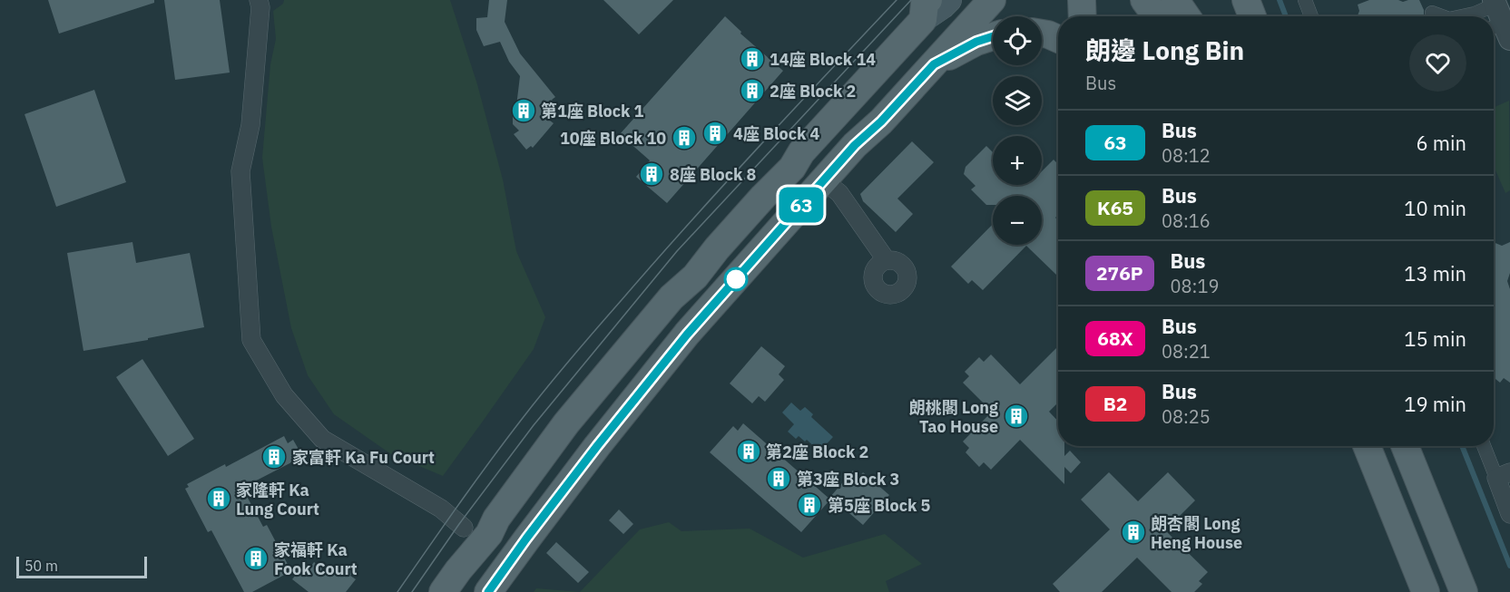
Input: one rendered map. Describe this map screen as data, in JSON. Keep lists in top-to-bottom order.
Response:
{
  "places": {
    "building": [
      "14座 Block 14",
      "2座 Block 2",
      "第1座 Block 1",
      "4座 Block 4",
      "10座 Block 10",
      "8座 Block 8",
      "朗桃閣 Long Tao House",
      "第2座 Block 2",
      "家富軒 Ka Fu Court",
      "第3座 Block 3",
      "家隆軒 Ka Lung Court",
      "第5座 Block 5",
      "朗杏閣 Long Heng House",
      "家福軒 Ka Fook Court"
    ]
  },
  "lines": ["bus line 63"],
  "scale_bar": "50 m",
  "page": {
    "on_map": "63",
    "map_buttons": ["+", "−"],
    "heading": ["朗邊 Long Bin", "Bus"],
    "list": [
      {
        "mark": "63",
        "name": "Bus",
        "note": "08:12",
        "value": "6 min"
      },
      {
        "mark": "K65",
        "name": "Bus",
        "note": "08:16",
        "value": "10 min"
      },
      {
        "mark": "276P",
        "name": "Bus",
        "note": "08:19",
        "value": "13 min"
      },
      {
        "mark": "68X",
        "name": "Bus",
        "note": "08:21",
        "value": "15 min"
      },
      {
        "mark": "B2",
        "name": "Bus",
        "note": "08:25",
        "value": "19 min"
      }
    ],
    "scale": "50 m"
  }
}
